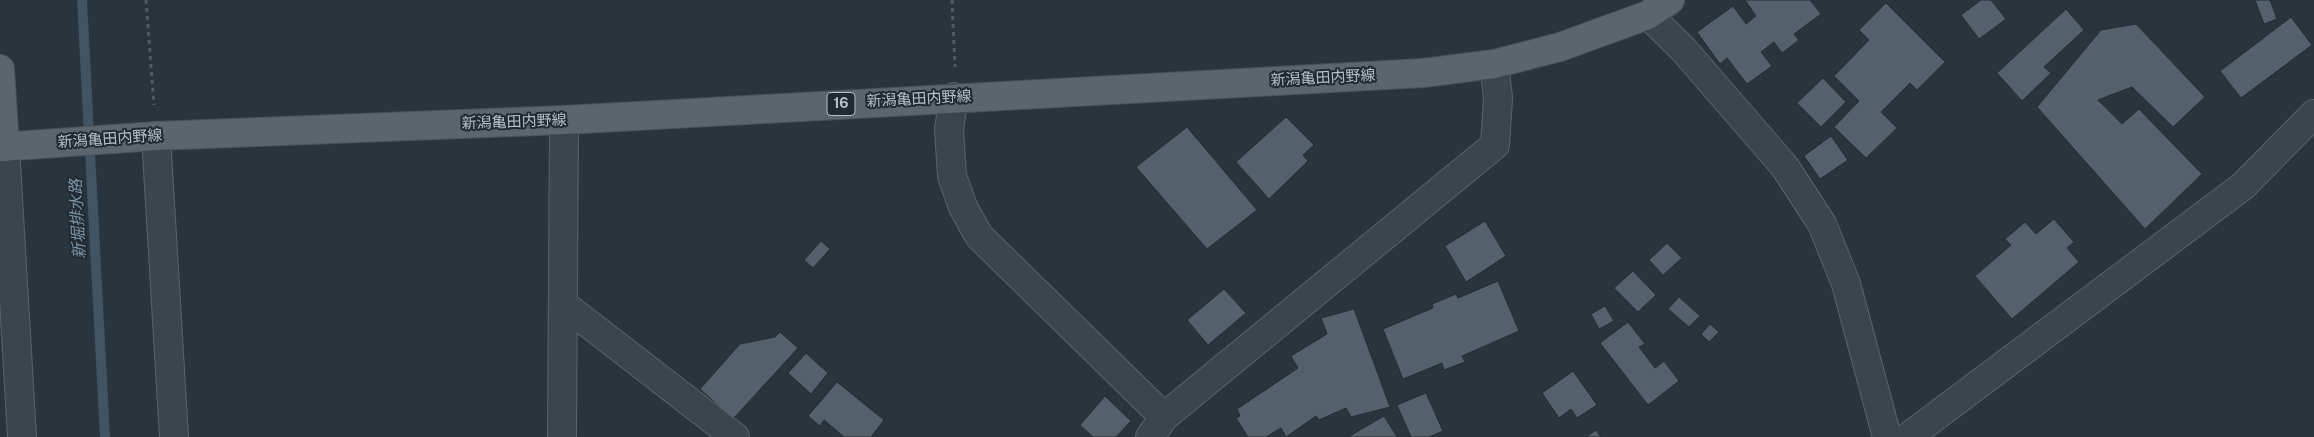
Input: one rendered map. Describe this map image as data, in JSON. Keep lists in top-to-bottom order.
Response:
{
  "streets": {
    "main road": ["新潟亀田内野線", "16"]
  },
  "water": ["新堀排水路"]
}
